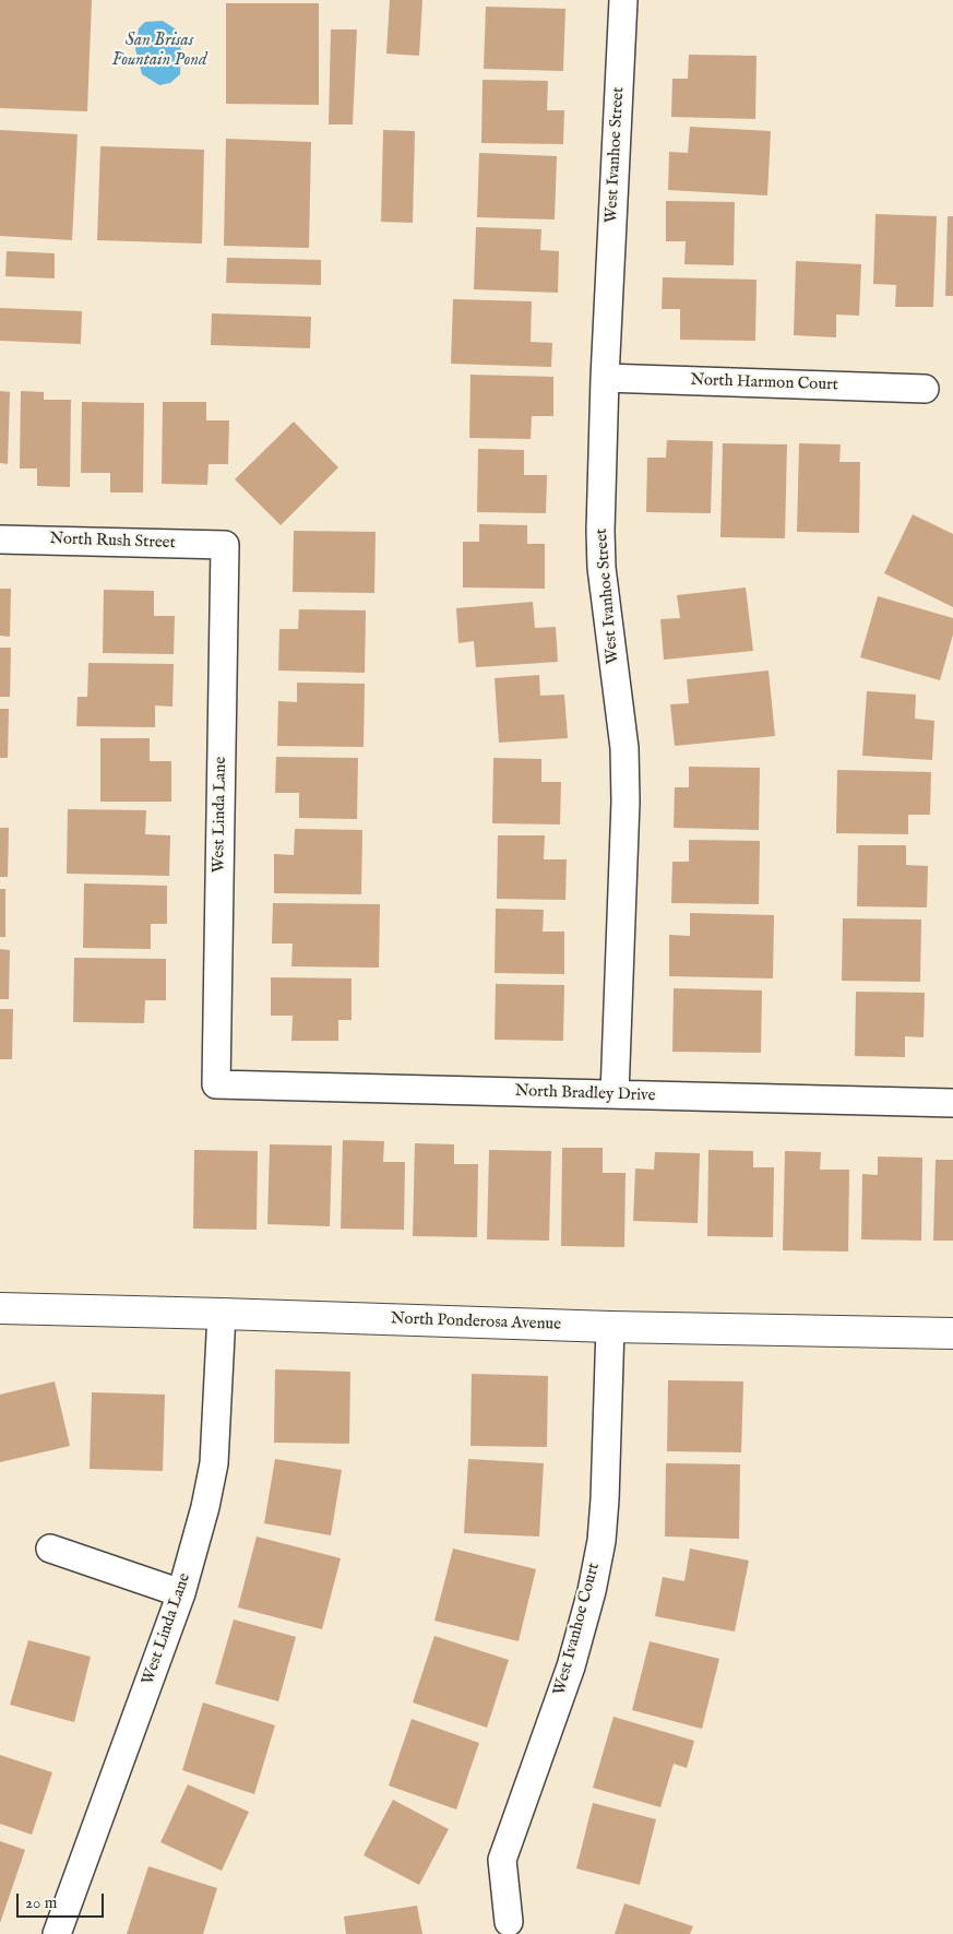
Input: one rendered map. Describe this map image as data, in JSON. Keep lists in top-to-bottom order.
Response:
{
  "streets": {
    "street": [
      "West Ivanhoe Street",
      "North Harmon Court",
      "North Rush Street",
      "West Linda Lane",
      "North Bradley Drive",
      "North Ponderosa Avenue",
      "West Ivanhoe Court"
    ]
  },
  "crossings": [
    ["West Ivanhoe Street", "North Harmon Court"],
    ["West Ivanhoe Street", "North Bradley Drive"],
    ["North Rush Street", "West Linda Lane"],
    ["West Linda Lane", "North Bradley Drive"],
    ["West Linda Lane", "North Ponderosa Avenue"],
    ["North Ponderosa Avenue", "West Ivanhoe Court"]
  ],
  "water": ["San Brisas Fountain Pond"],
  "scale_bar": "20 m"
}
